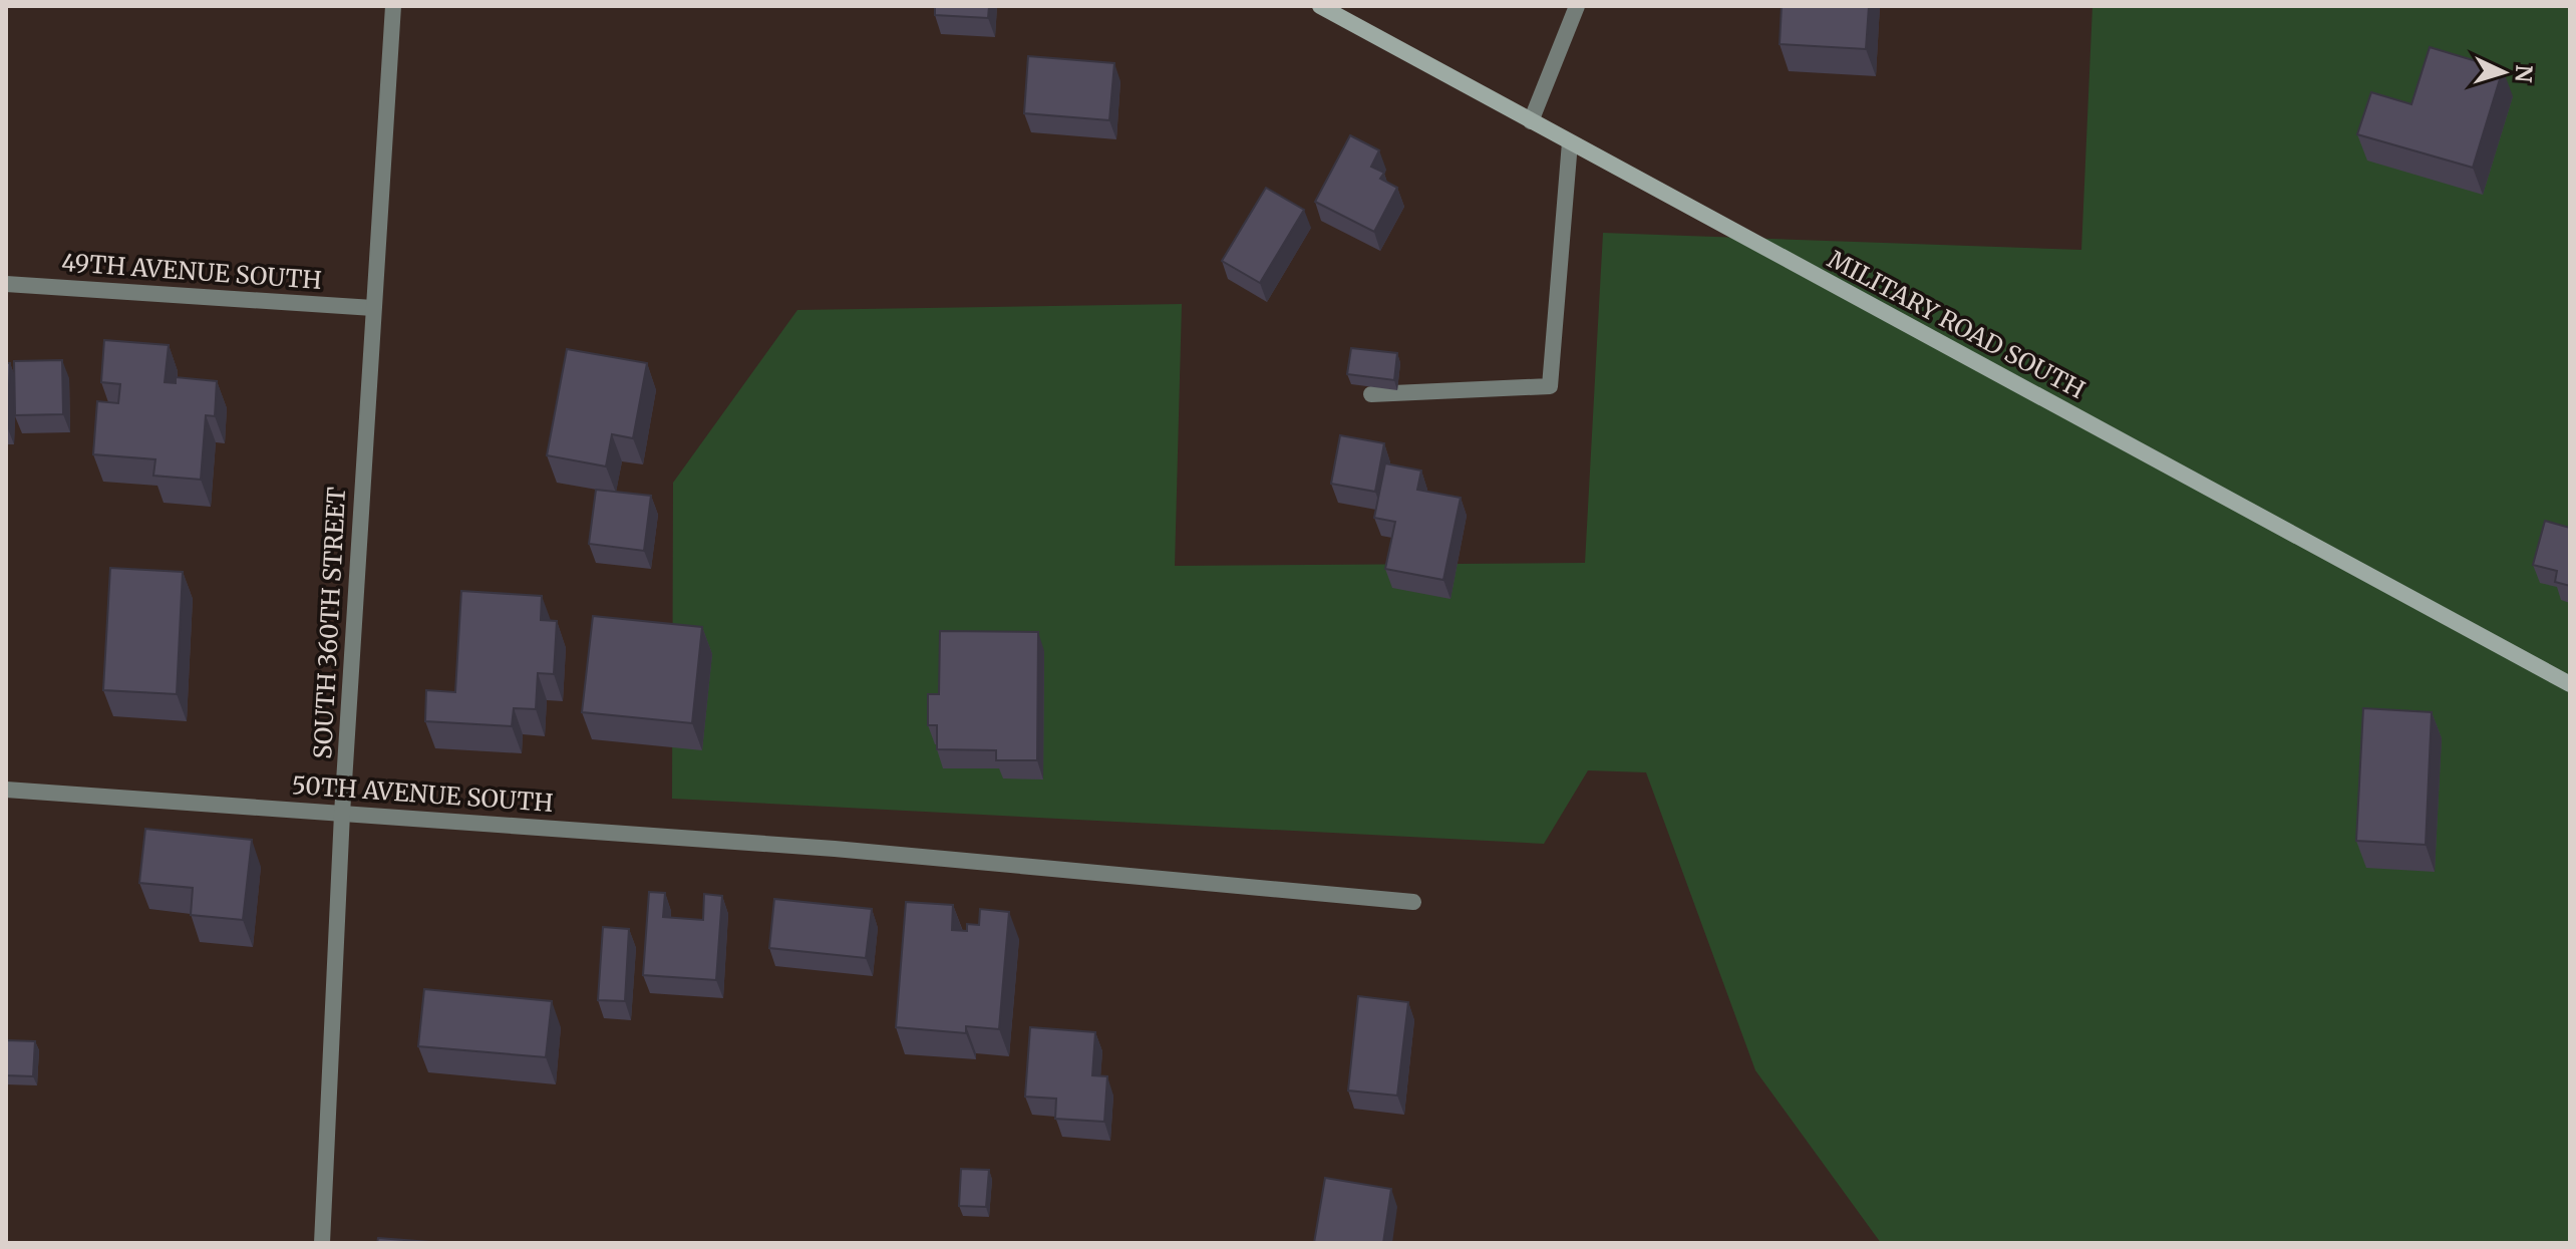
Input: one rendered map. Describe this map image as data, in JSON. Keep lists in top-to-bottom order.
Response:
{
  "streets": {
    "main road": ["MILITARY ROAD SOUTH"],
    "street": ["49TH AVENUE SOUTH", "SOUTH 360TH STREET", "50TH AVENUE SOUTH"]
  },
  "crossings": [
    ["49TH AVENUE SOUTH", "SOUTH 360TH STREET"],
    ["SOUTH 360TH STREET", "50TH AVENUE SOUTH"]
  ],
  "north": "right"
}
